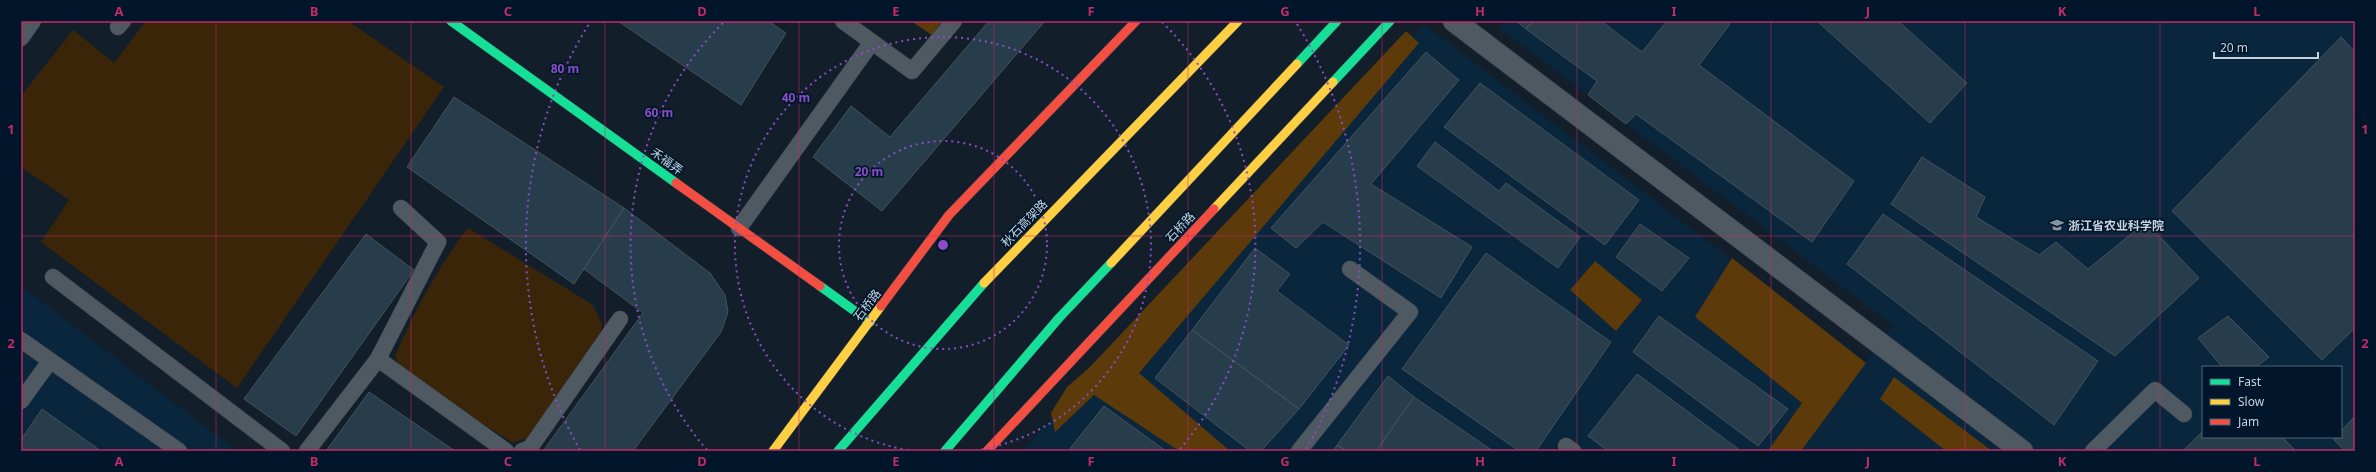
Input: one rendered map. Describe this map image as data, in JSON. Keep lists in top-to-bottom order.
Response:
{
  "streets": {
    "main road": ["禾福弄", "秋石高架路", "石桥路"]
  },
  "crossings": [
    ["禾福弄", "石桥路"]
  ],
  "places": {
    "school or university": ["浙江省农业科学院"]
  },
  "legend": ["Fast", "Slow", "Jam"],
  "scale_bar": "20 m",
  "grid": {
    "columns": [
      "A",
      "B",
      "C",
      "D",
      "E",
      "F",
      "G",
      "H",
      "I",
      "J",
      "K",
      "L"
    ],
    "rows": ["1", "2"]
  },
  "rings": [
    "80 m",
    "40 m",
    "60 m",
    "20 m"
  ]
}
